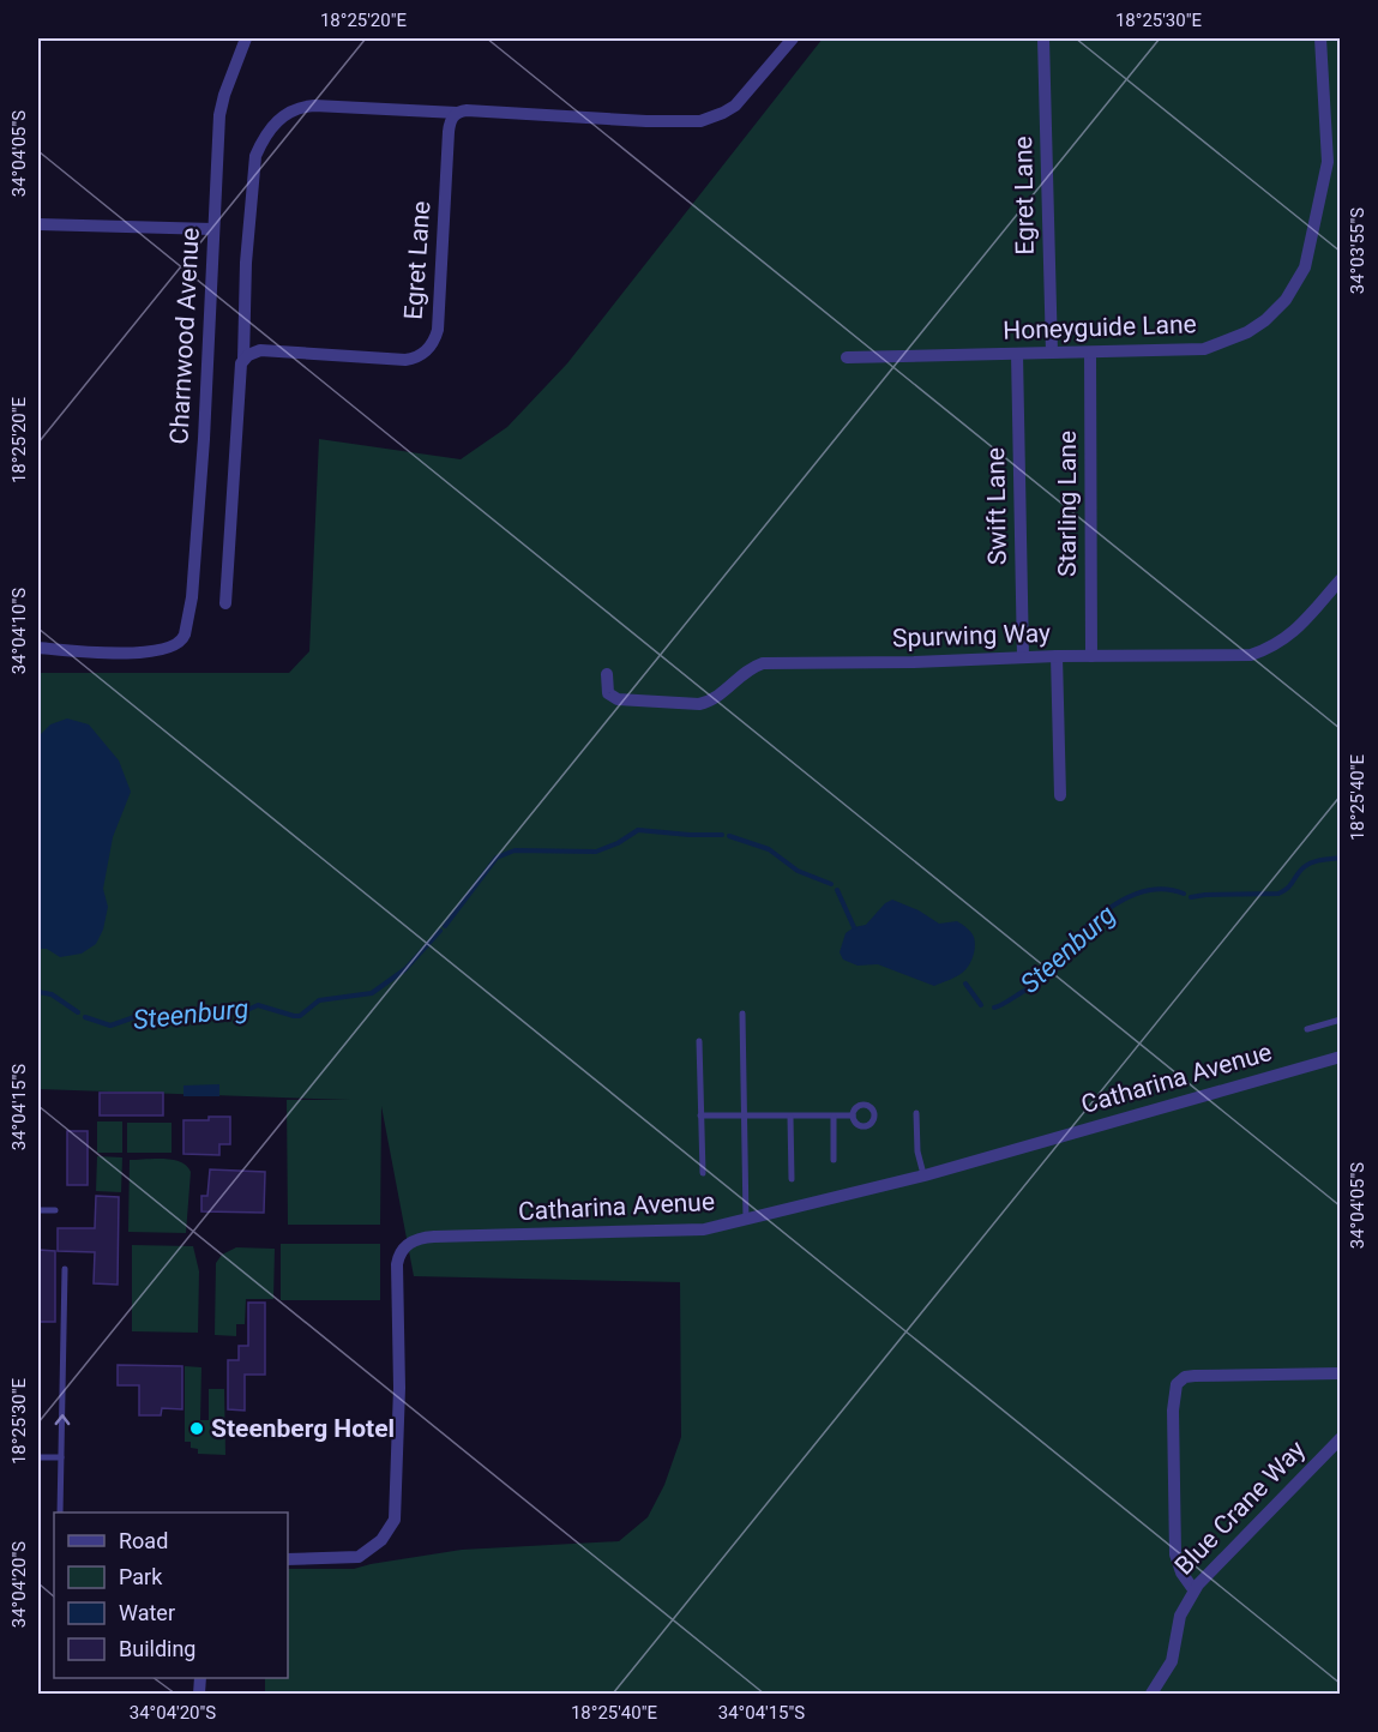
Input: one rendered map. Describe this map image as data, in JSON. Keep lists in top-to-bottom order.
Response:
{
  "streets": {
    "street": [
      "Egret Lane",
      "Honeyguide Lane",
      "Charnwood Avenue",
      "Starling Lane",
      "Swift Lane",
      "Spurwing Way",
      "Catharina Avenue",
      "Blue Crane Way"
    ]
  },
  "crossings": [
    ["Egret Lane", "Honeyguide Lane"],
    ["Honeyguide Lane", "Starling Lane"],
    ["Honeyguide Lane", "Swift Lane"],
    ["Starling Lane", "Spurwing Way"],
    ["Swift Lane", "Spurwing Way"]
  ],
  "water": ["Steenburg"],
  "places": ["Steenberg Hotel"],
  "legend": [
    "Road",
    "Park",
    "Water",
    "Building"
  ],
  "coordinates": [
    "18°25'20\"E",
    "18°25'30\"E",
    "34°04'05\"S",
    "34°03'55\"S",
    "34°04'10\"S",
    "18°25'40\"E",
    "34°04'15\"S",
    "34°04'20\"S"
  ]
}
